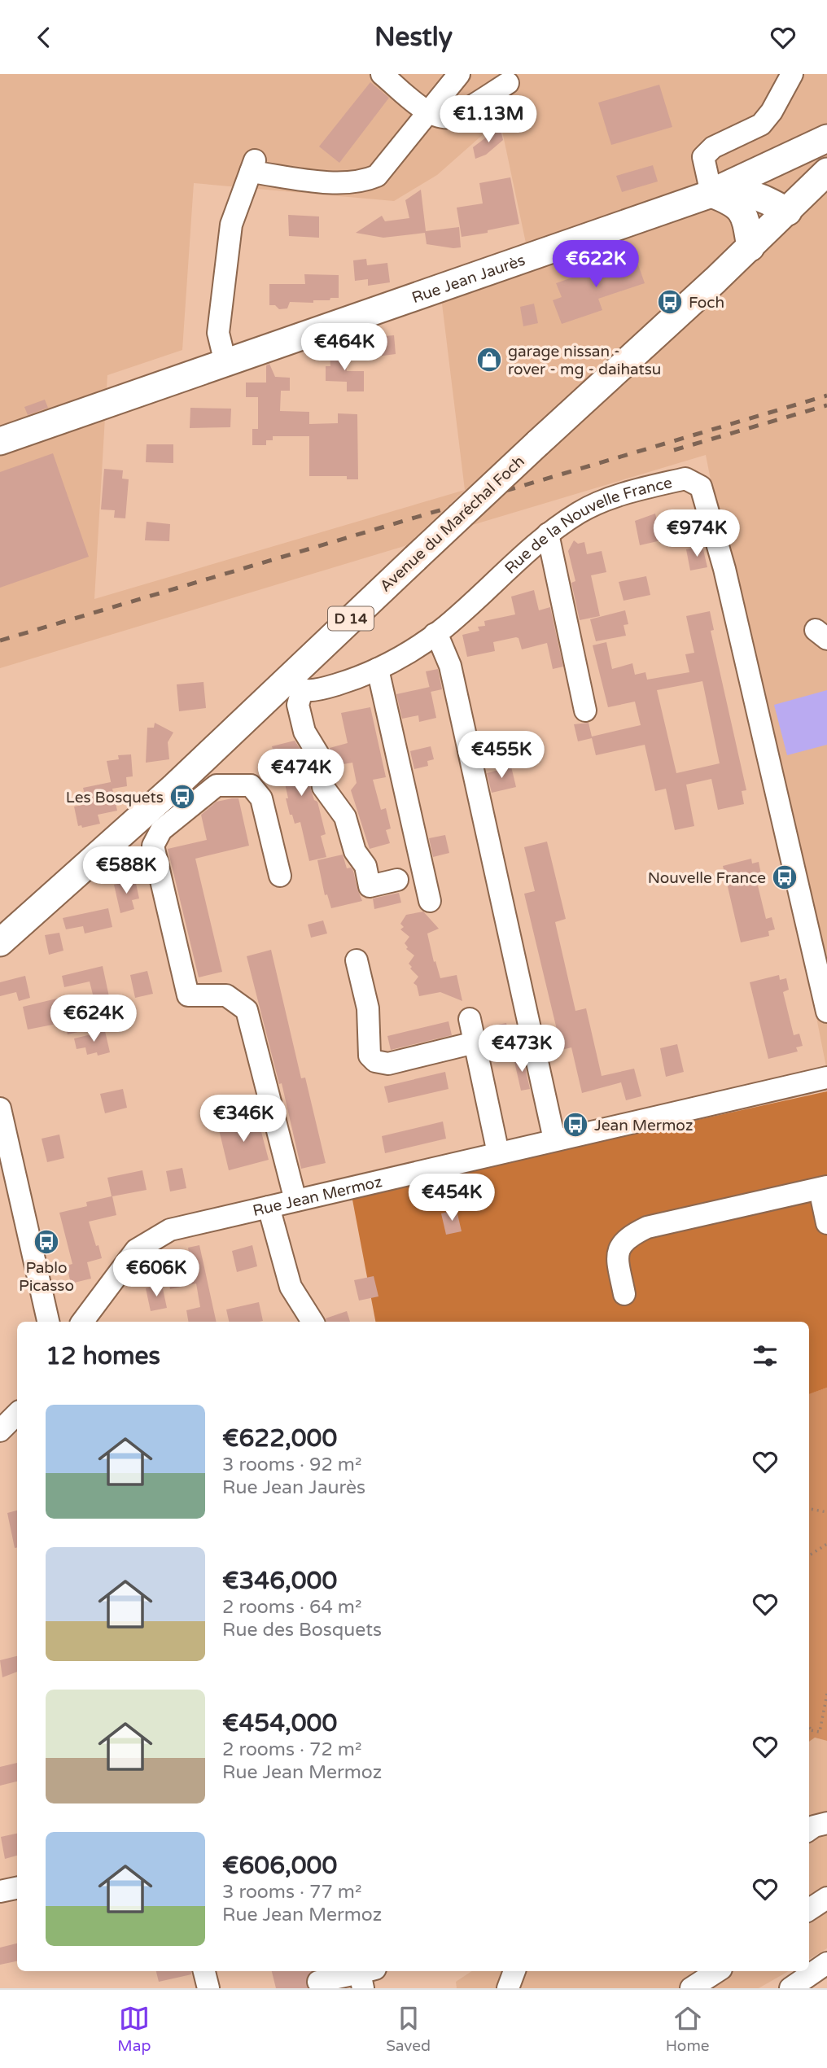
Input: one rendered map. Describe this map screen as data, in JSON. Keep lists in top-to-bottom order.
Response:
{
  "streets": {
    "main road": ["Rue Jean Jaurès", "Avenue du Maréchal Foch", "D 14"],
    "street": ["Rue de la Nouvelle France", "Rue Jean Mermoz"]
  },
  "crossings": [
    ["Avenue du Maréchal Foch", "Rue de la Nouvelle France"]
  ],
  "places": {
    "bus stop": [
      "Foch",
      "Les Bosquets",
      "Nouvelle France",
      "Jean Mermoz",
      "Pablo Picasso"
    ],
    "shop": ["garage nissan - rover - mg - daihatsu"]
  },
  "page": {
    "header": "Nestly",
    "price": [
      "€1.13M",
      "€622K",
      "€464K",
      "€974K",
      "€455K",
      "€474K",
      "€588K",
      "€624K",
      "€473K",
      "€346K",
      "€454K",
      "€606K"
    ],
    "heading": "12 homes",
    "list": [
      {
        "name": "€622,000",
        "note": "3 rooms · 92 m² · Rue Jean Jaurès"
      },
      {
        "name": "€346,000",
        "note": "2 rooms · 64 m² · Rue des Bosquets"
      },
      {
        "name": "€454,000",
        "note": "2 rooms · 72 m² · Rue Jean Mermoz"
      },
      {
        "name": "€606,000",
        "note": "3 rooms · 77 m² · Rue Jean Mermoz"
      }
    ],
    "tabs": ["Map", "Saved", "Home"]
  }
}
